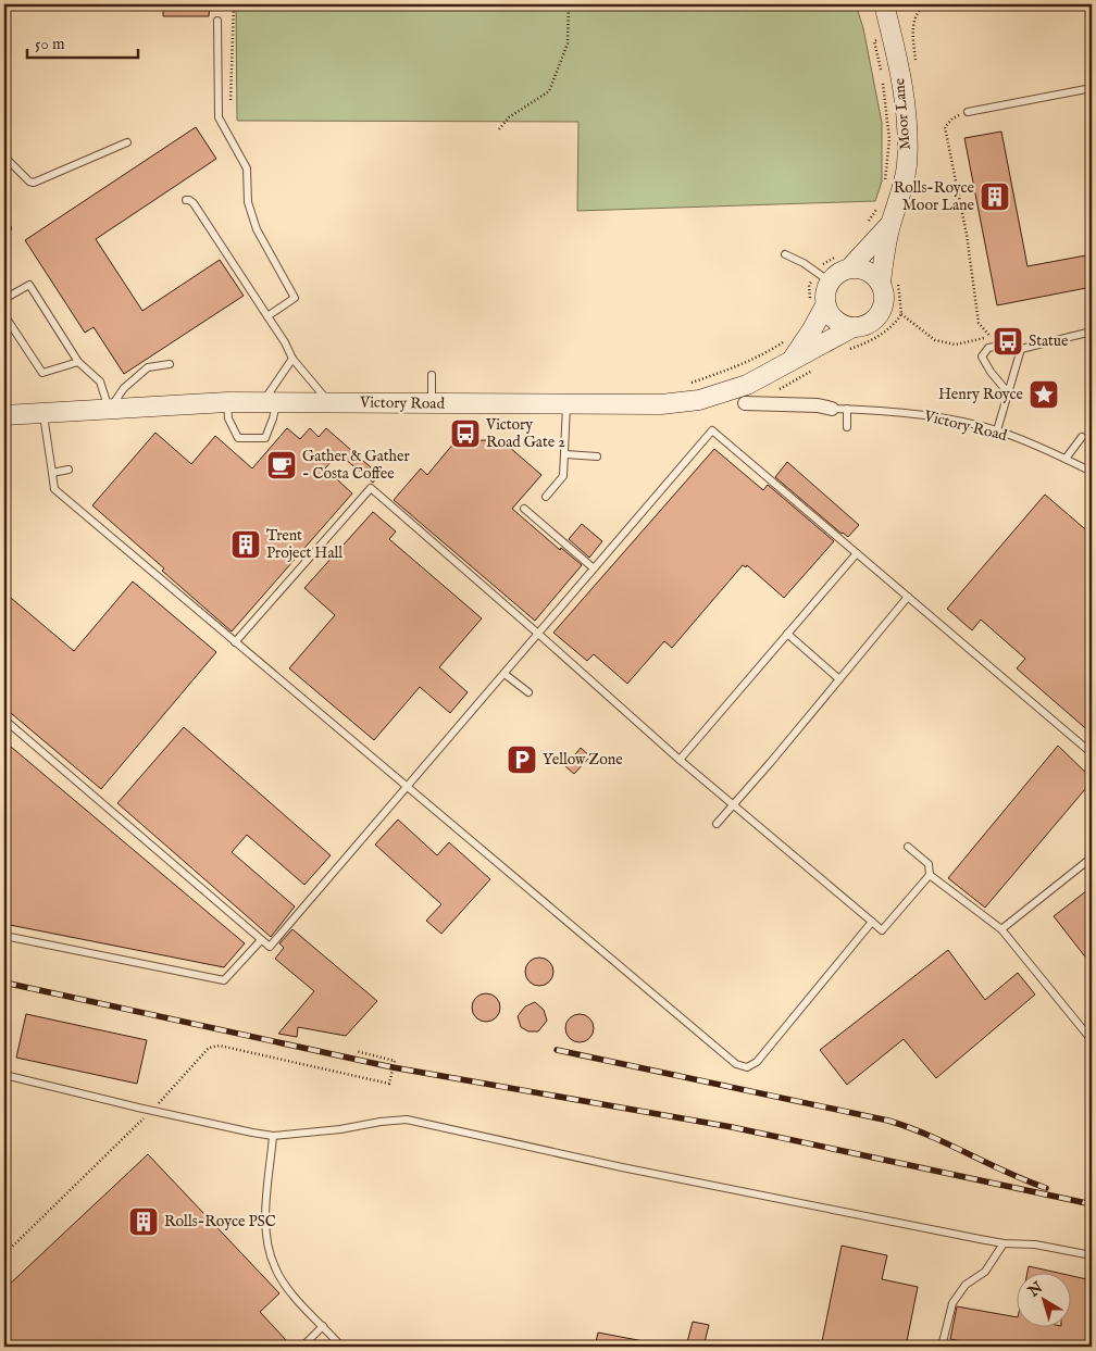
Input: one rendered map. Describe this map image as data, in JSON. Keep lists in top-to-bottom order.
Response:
{
  "streets": {
    "street": ["Moor Lane", "Victory Road"]
  },
  "crossings": [
    ["Moor Lane", "Victory Road"]
  ],
  "places": {
    "building": ["Rolls-Royce Moor Lane", "Trent Project Hall", "Rolls-Royce PSC"],
    "bus stop": ["Statue", "Victory Road Gate 2"],
    "place": ["Henry Royce"],
    "cafe": ["Gather & Gather - Costa Coffee"],
    "parking": ["Yellow Zone"]
  },
  "scale_bar": "50 m",
  "north": "top left"
}
